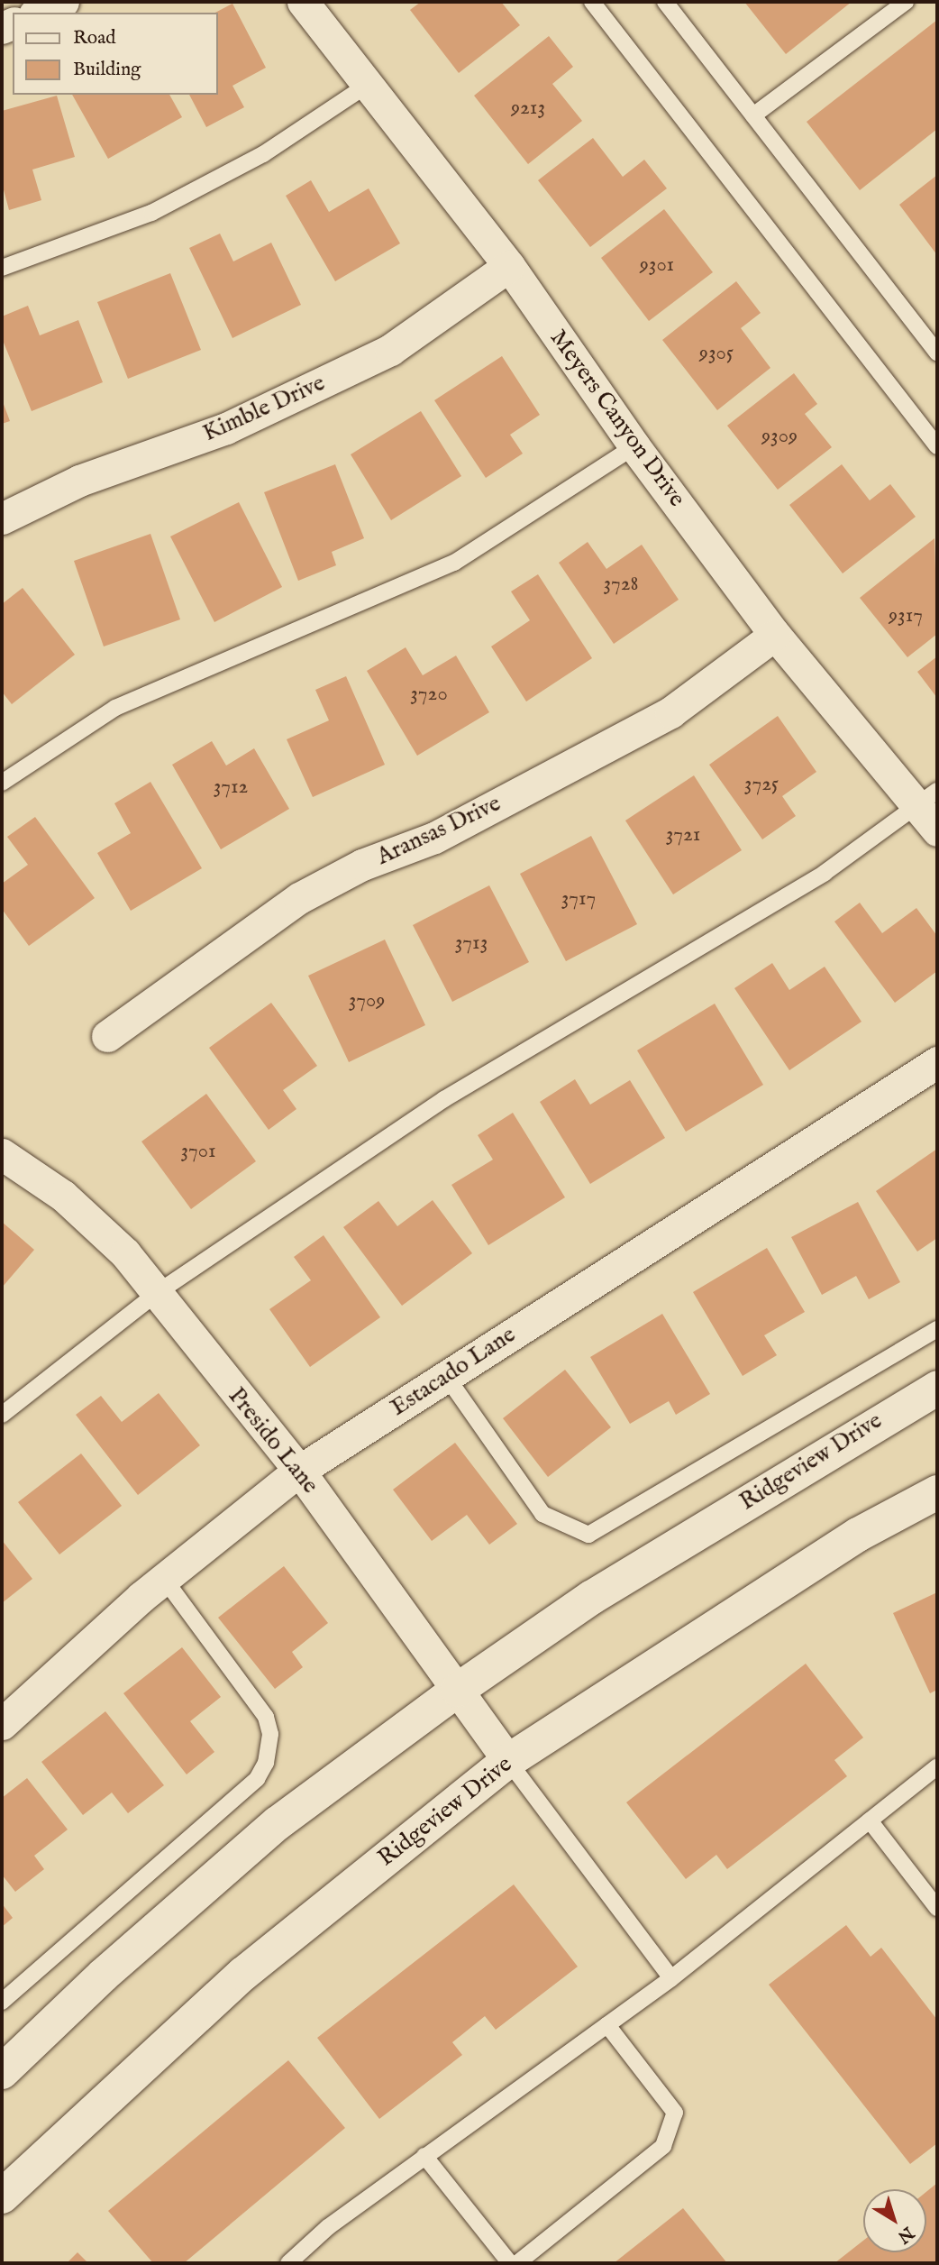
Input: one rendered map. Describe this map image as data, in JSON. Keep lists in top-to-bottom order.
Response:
{
  "streets": {
    "main road": ["Ridgeview Drive"],
    "street": [
      "Kimble Drive",
      "Meyers Canyon Drive",
      "Aransas Drive",
      "Estacado Lane",
      "Presido Lane"
    ]
  },
  "crossings": [
    ["Kimble Drive", "Meyers Canyon Drive"],
    ["Meyers Canyon Drive", "Aransas Drive"],
    ["Estacado Lane", "Presido Lane"],
    ["Presido Lane", "Ridgeview Drive"]
  ],
  "house_numbers": [
    "9213",
    "9301",
    "9305",
    "9309",
    "3728",
    "9317",
    "3720",
    "3725",
    "3712",
    "3721",
    "3717",
    "3713",
    "3709",
    "3701"
  ],
  "legend": ["Road", "Building"],
  "north": "bottom right"
}
